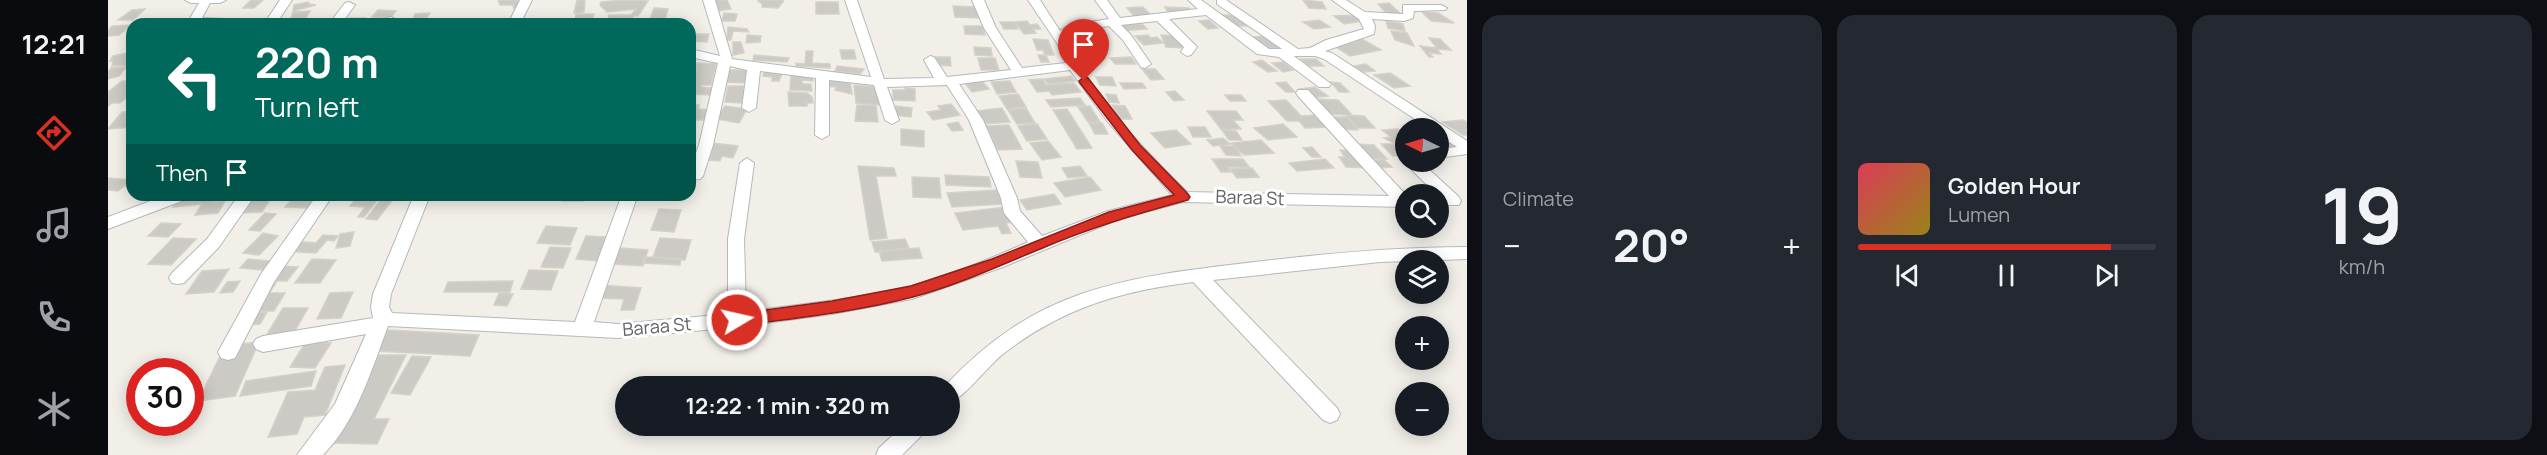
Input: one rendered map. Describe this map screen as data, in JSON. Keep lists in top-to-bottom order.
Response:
{
  "streets": {
    "street": ["Baraa St"]
  },
  "north": "left",
  "page": {
    "tabs": "12:21",
    "tile": [
      "Climate",
      ["19", "km/h"]
    ],
    "turn": ["220 m", "Turn left"],
    "map_buttons": ["+", "−"],
    "then": "Then",
    "song": ["Golden Hour", "Lumen"],
    "heat": ["−", "20°", "+"],
    "limit": "30",
    "trip": "12:22 · 1 min · 320 m"
  }
}
